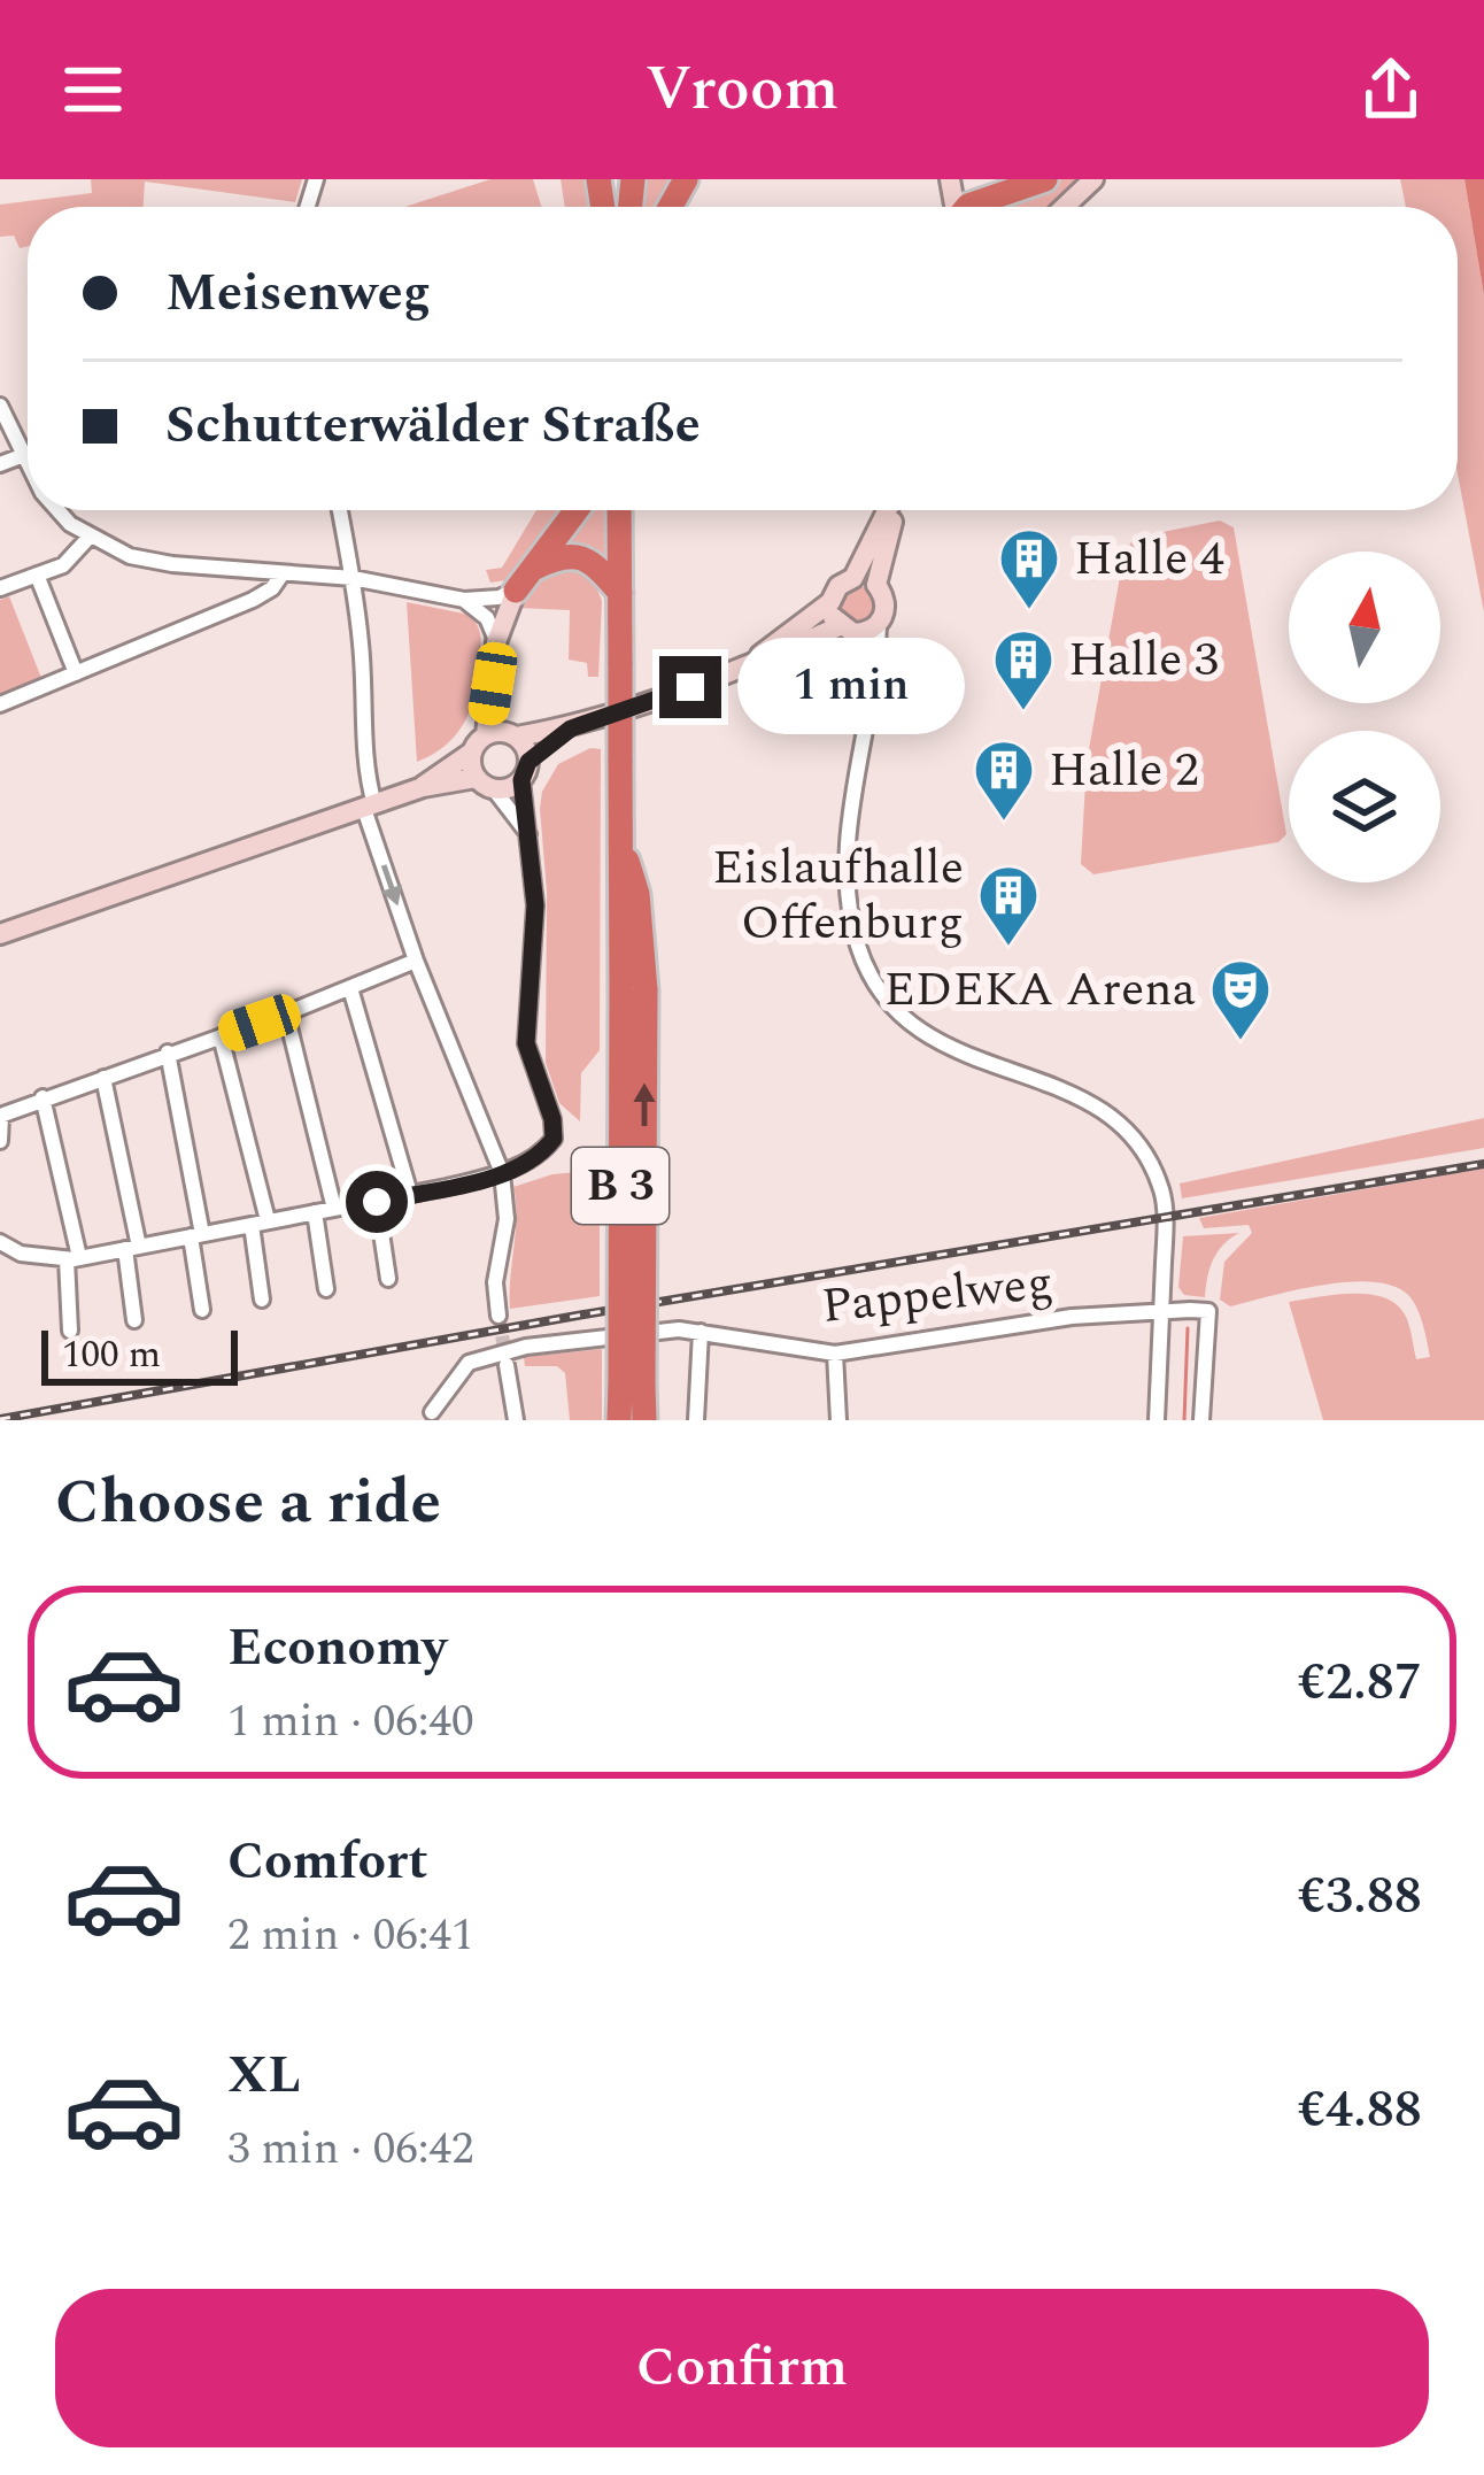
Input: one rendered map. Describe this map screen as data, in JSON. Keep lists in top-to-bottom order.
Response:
{
  "streets": {
    "street": ["Pappelweg"]
  },
  "places": {
    "building": [
      "Halle 4",
      "Halle 3",
      "Halle 2",
      "Eislaufhalle Offenburg"
    ],
    "theatre": ["EDEKA Arena"]
  },
  "scale_bar": "100 m",
  "north": "top",
  "page": {
    "header": "Vroom",
    "banner": ["Meisenweg", "Schutterwälder Straße"],
    "bubble": "1 min",
    "scale": "100 m",
    "heading": "Choose a ride",
    "list": [
      {
        "name": "Economy",
        "note": "1 min · 06:40",
        "value": "€2.87"
      },
      {
        "name": "Comfort",
        "note": "2 min · 06:41",
        "value": "€3.88"
      },
      {
        "name": "XL",
        "note": "3 min · 06:42",
        "value": "€4.88"
      }
    ],
    "buttons": "Confirm"
  }
}
